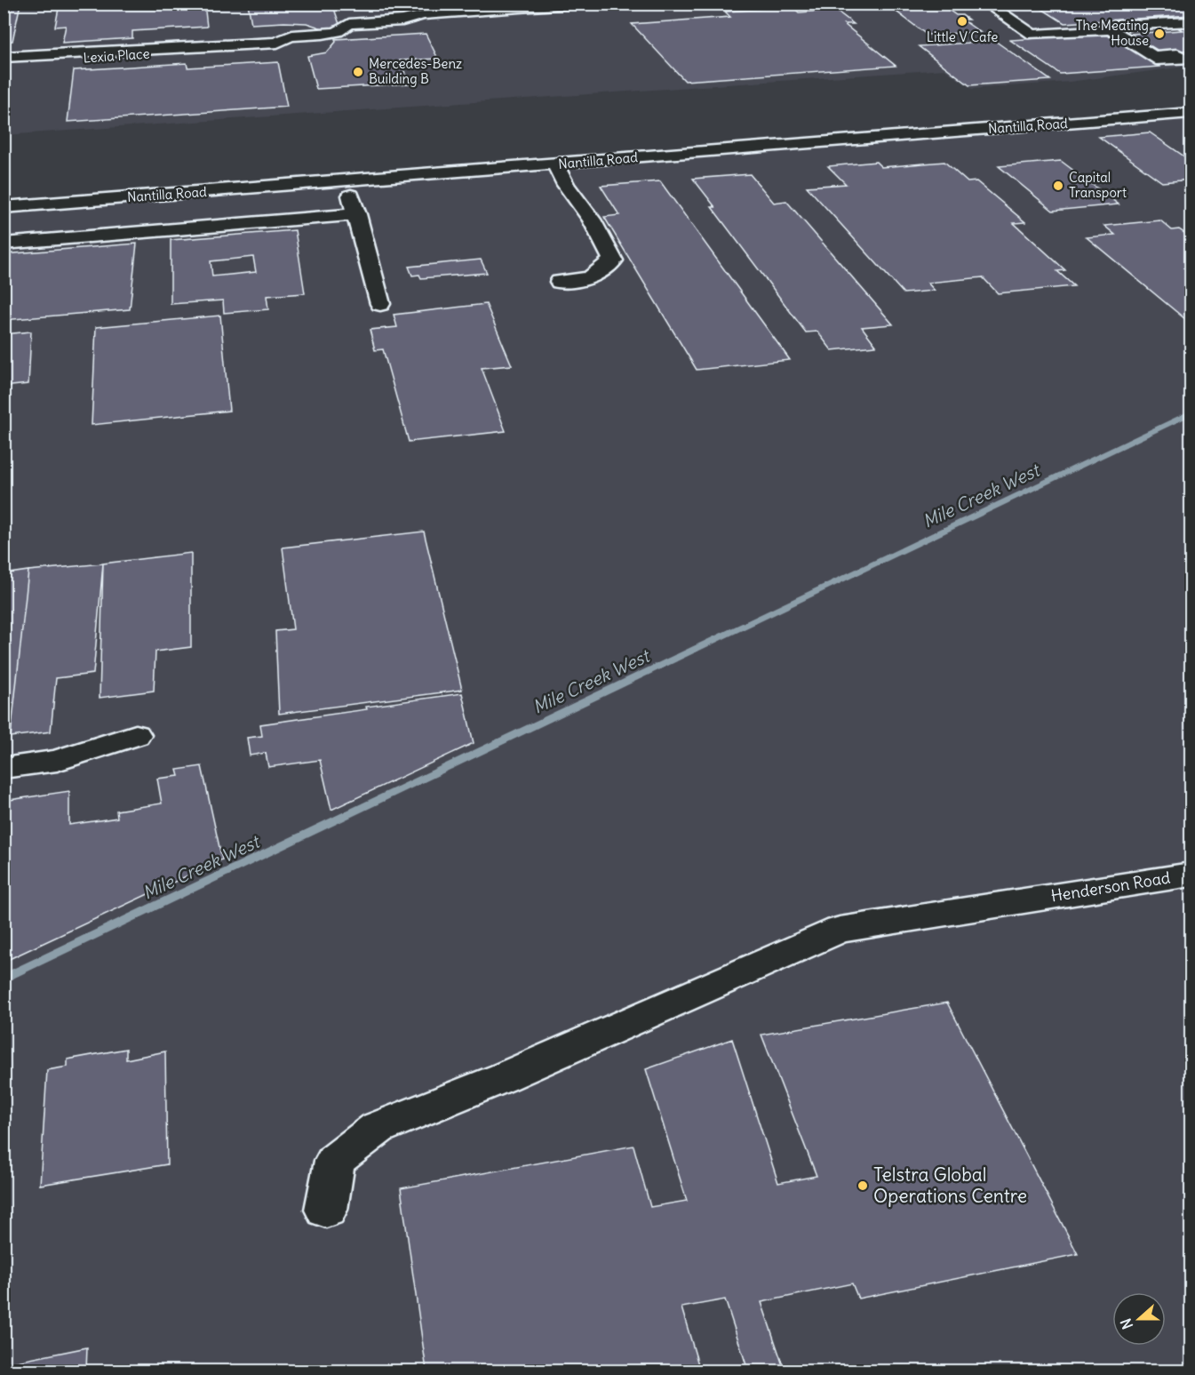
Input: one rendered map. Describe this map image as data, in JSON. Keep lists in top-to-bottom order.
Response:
{
  "streets": {
    "street": ["Lexia Place", "Nantilla Road", "Henderson Road"]
  },
  "water": ["Mile Creek West"],
  "places": [
    "Little V Cafe",
    "The Meating House",
    "Mercedes-Benz Building B",
    "Capital Transport",
    "Telstra Global Operations Centre"
  ],
  "north": "left"
}
